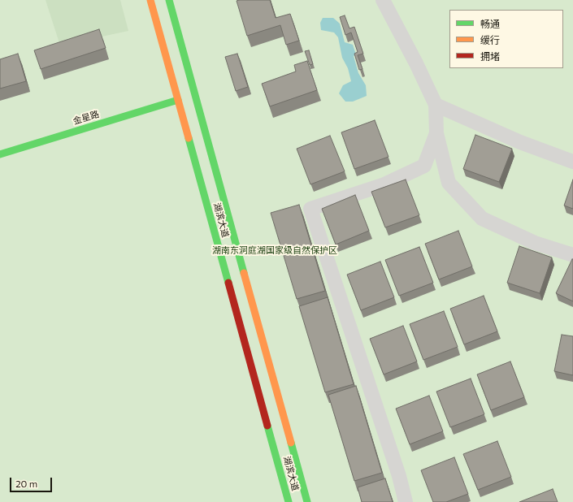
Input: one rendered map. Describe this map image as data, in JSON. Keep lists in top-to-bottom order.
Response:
{
  "streets": {
    "main road": ["金星路", "湖滨大道"]
  },
  "crossings": [
    ["金星路", "湖滨大道"]
  ],
  "parks": ["湖南东洞庭湖国家级自然保护区"],
  "legend": ["畅通", "缓行", "拥堵"],
  "scale_bar": "20 m"
}
